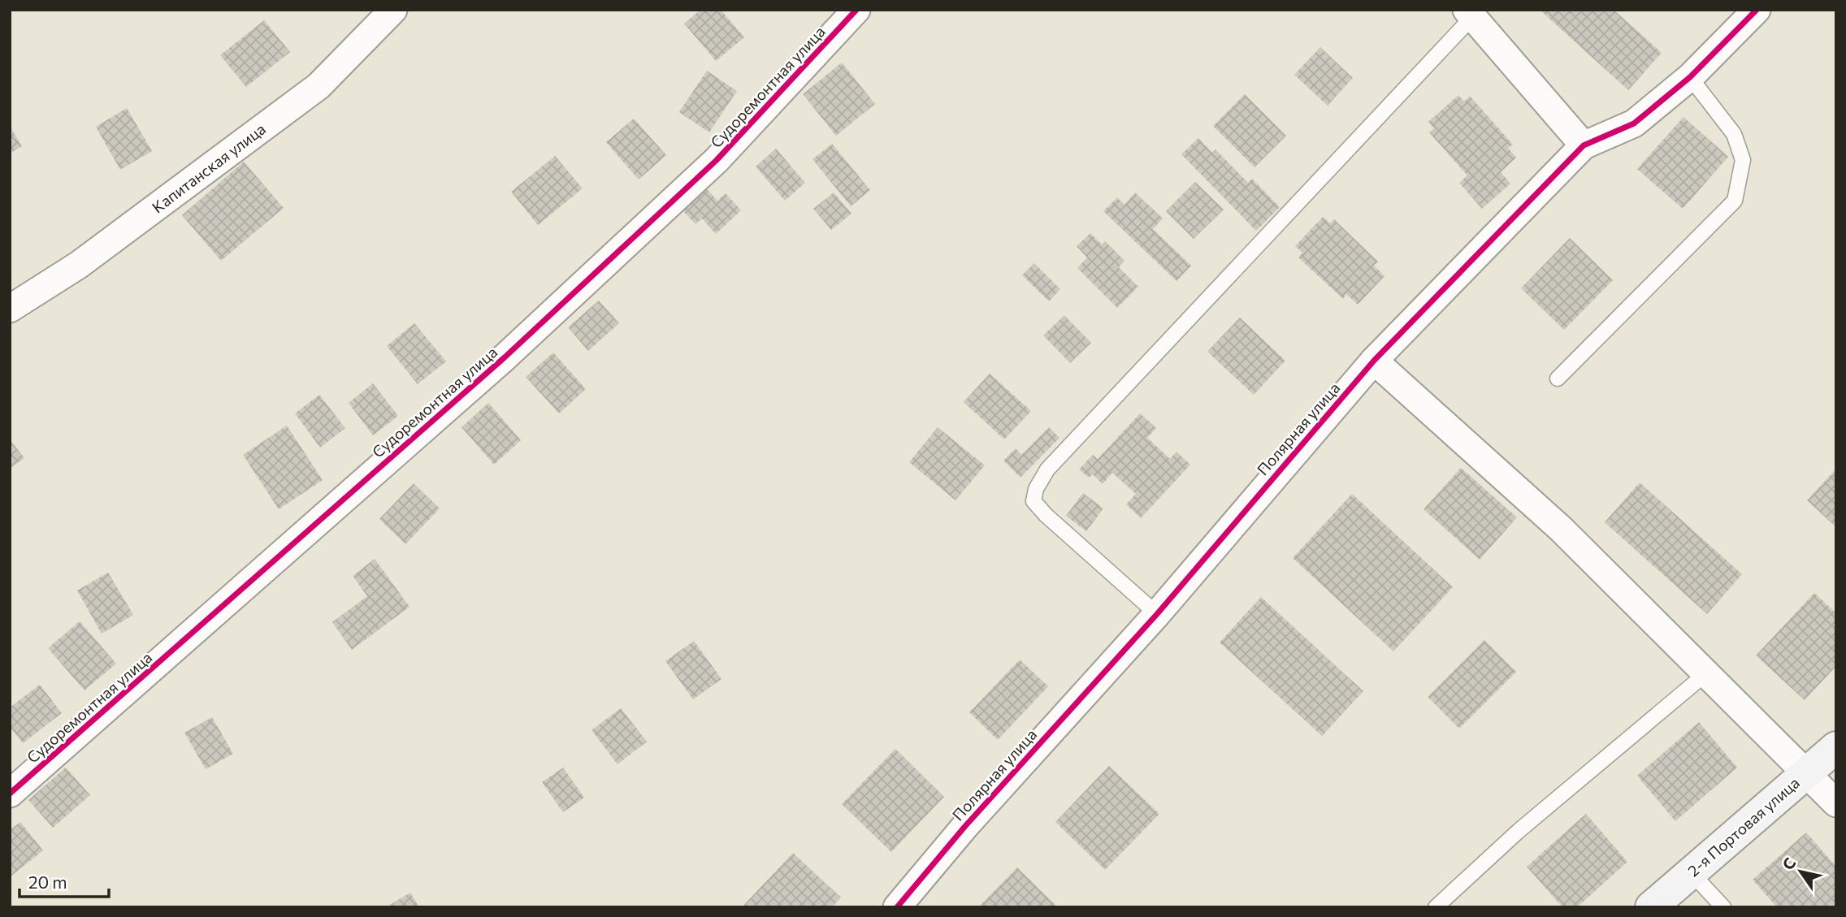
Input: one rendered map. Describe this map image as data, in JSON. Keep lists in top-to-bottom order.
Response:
{
  "streets": {
    "street": [
      "Судоремонтная улица",
      "Капитанская улица",
      "Полярная улица",
      "2-я Портовая улица"
    ]
  },
  "scale_bar": "20 m",
  "north": "top left"
}
